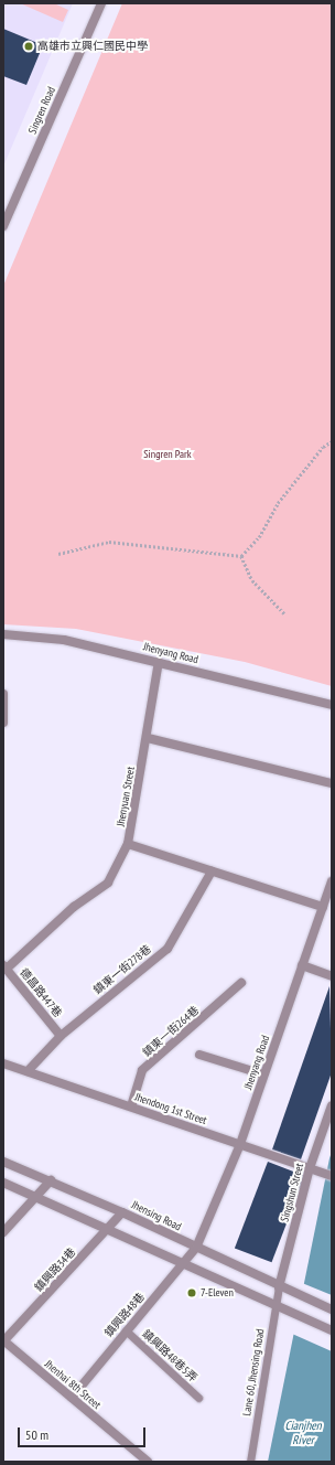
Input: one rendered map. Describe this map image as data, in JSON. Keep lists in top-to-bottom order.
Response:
{
  "streets": {
    "street": [
      "Singren Road",
      "Jhenyang Road",
      "Jhenyuan Street",
      "鎮東一街278巷",
      "德昌路447巷",
      "鎮東一街264巷",
      "Jhendong 1st Street",
      "Singshun Street",
      "Jhensing Road",
      "鎮興路34巷",
      "鎮興路48巷",
      "Jhenhai 8th Street"
    ],
    "lane": ["鎮興路48巷5弄", "Lane 60, Jhensing Road"]
  },
  "crossings": [
    ["Jhenyang Road", "Jhenyuan Street"],
    ["Jhenyang Road", "Jhendong 1st Street"],
    ["Jhenyang Road", "Jhensing Road"],
    ["Jhenyang Road", "鎮興路48巷"],
    ["Jhenyuan Street", "德昌路447巷"],
    ["鎮東一街278巷", "德昌路447巷"],
    ["鎮東一街278巷", "Jhendong 1st Street"],
    ["鎮東一街264巷", "Jhendong 1st Street"],
    ["Jhendong 1st Street", "Singshun Street"],
    ["Singshun Street", "Jhensing Road"],
    ["Singshun Street", "Lane 60, Jhensing Road"],
    ["Jhensing Road", "鎮興路34巷"],
    ["Jhensing Road", "鎮興路48巷"],
    ["Jhensing Road", "Lane 60, Jhensing Road"],
    ["鎮興路34巷", "Jhenhai 8th Street"],
    ["鎮興路48巷", "鎮興路48巷5弄"],
    ["鎮興路48巷", "Jhenhai 8th Street"]
  ],
  "water": ["Cianjhen River"],
  "parks": ["Singren Park"],
  "places": ["高雄市立興仁國民中學", "7-Eleven"],
  "scale_bar": "50 m"
}
